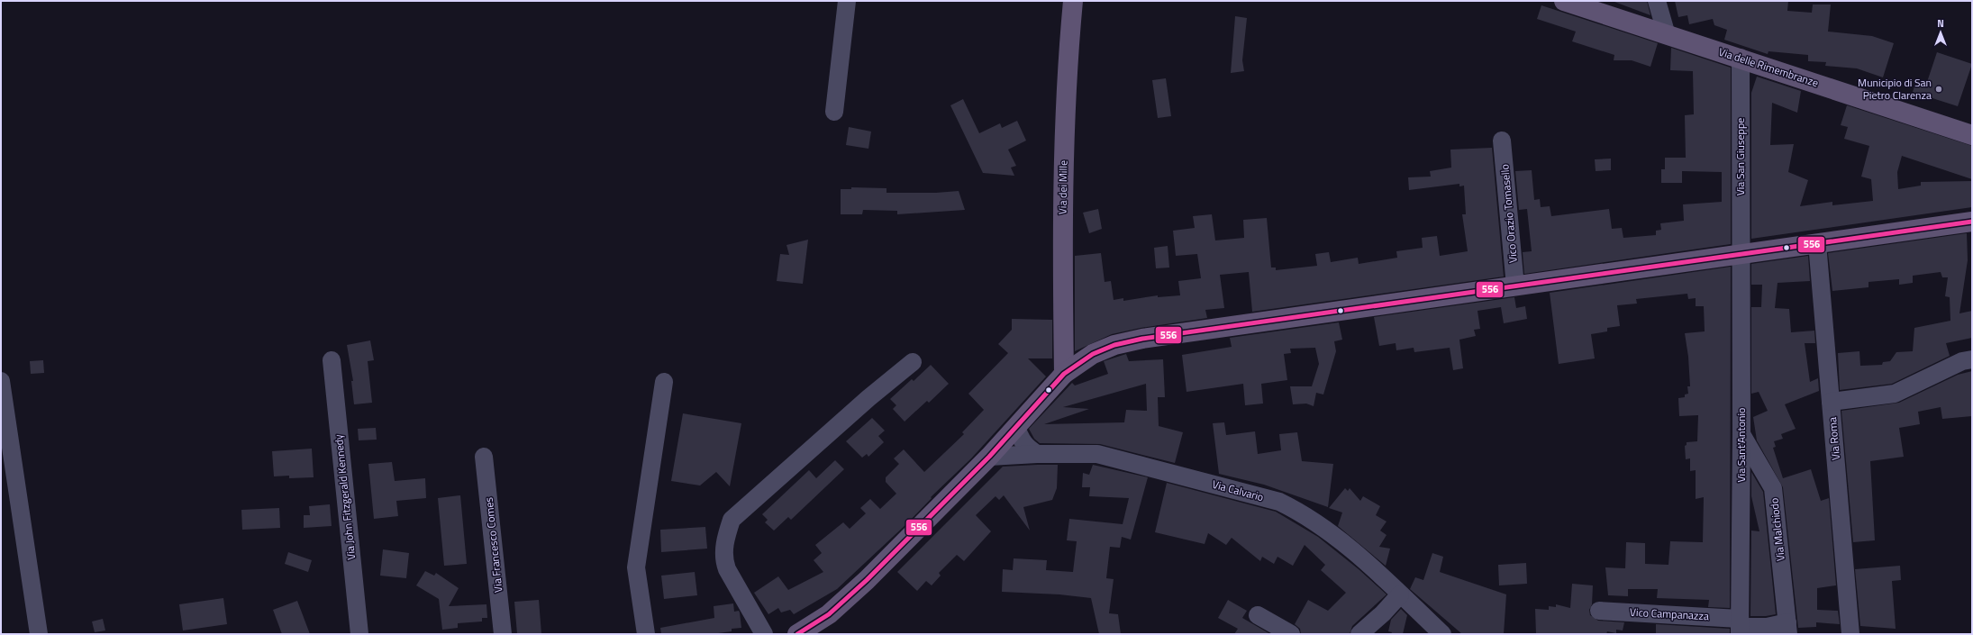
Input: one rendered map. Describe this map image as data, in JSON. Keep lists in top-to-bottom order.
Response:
{
  "streets": {
    "main road": ["Via delle Rimembranze", "Via dei Mille"],
    "street": [
      "Via San Giuseppe",
      "Vico Orazio Tomasello",
      "Via Roma",
      "Via Sant'Antonio",
      "Via Calvario",
      "Via John Fitzgerald Kennedy",
      "Via Malchiodo",
      "Via Francesco Comes",
      "Vico Campanazza"
    ]
  },
  "crossings": [
    ["Via delle Rimembranze", "Via San Giuseppe"],
    ["Via San Giuseppe", "Via Sant'Antonio"],
    ["Via Sant'Antonio", "Via Malchiodo"],
    ["Via Sant'Antonio", "Vico Campanazza"],
    ["Via Malchiodo", "Vico Campanazza"]
  ],
  "places": ["Municipio di San Pietro Clarenza"],
  "lines": ["transit line 556"],
  "north": "top"
}
